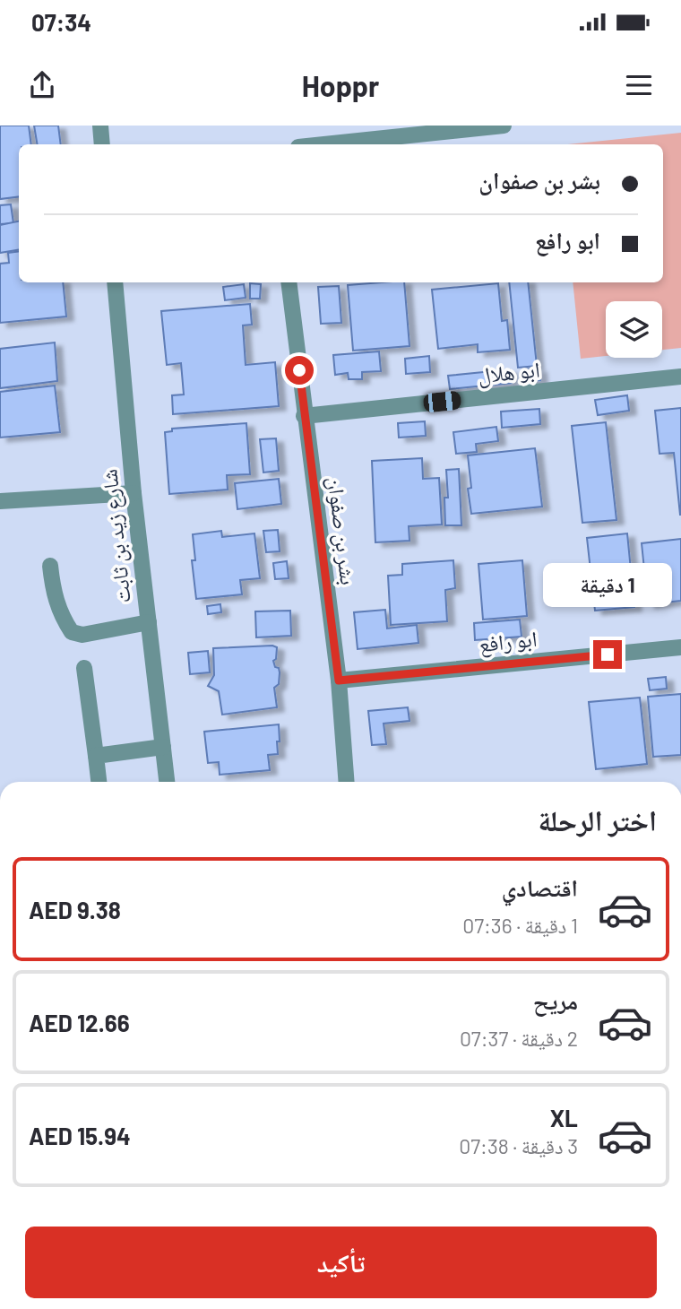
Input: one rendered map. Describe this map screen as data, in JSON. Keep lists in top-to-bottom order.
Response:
{
  "streets": {
    "street": [
      "ابو هلال",
      "بشر بن صفوان",
      "شارع زيد بن ثابت",
      "ابو رافع"
    ]
  },
  "crossings": [
    ["ابو هلال", "بشر بن صفوان"],
    ["بشر بن صفوان", "ابو رافع"]
  ],
  "page": {
    "status": "07:34",
    "header": "Hoppr",
    "banner": ["بشر بن صفوان", "ابو رافع"],
    "bubble": "1 دقيقة",
    "heading": "اختر الرحلة",
    "list": [
      {
        "name": "اقتصادي",
        "note": "1 دقيقة · 07:36",
        "value": "AED 9.38"
      },
      {
        "name": "مريح",
        "note": "2 دقيقة · 07:37",
        "value": "AED 12.66"
      },
      {
        "name": "XL",
        "note": "3 دقيقة · 07:38",
        "value": "AED 15.94"
      }
    ],
    "buttons": "تأكيد"
  }
}
